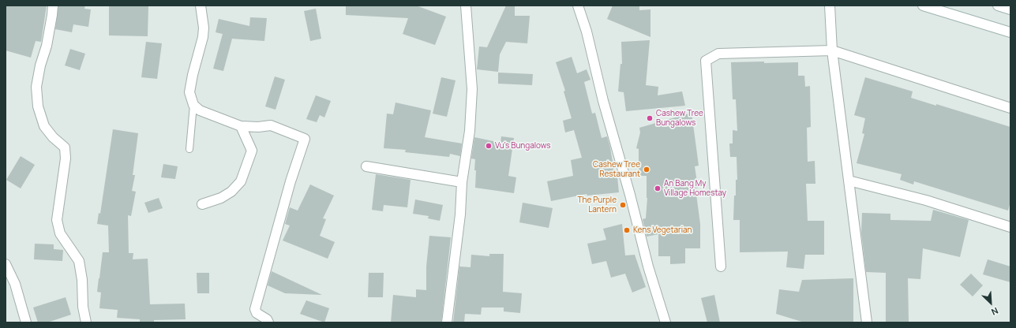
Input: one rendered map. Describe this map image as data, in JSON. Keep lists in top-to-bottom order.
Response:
{
  "places": [
    "Cashew Tree Bungalows",
    "Vu's Bungalows",
    "Cashew Tree Restaurant",
    "An Bang My Village Homestay",
    "The Purple Lantern",
    "Kens Vegetarian"
  ],
  "north": "bottom right"
}
